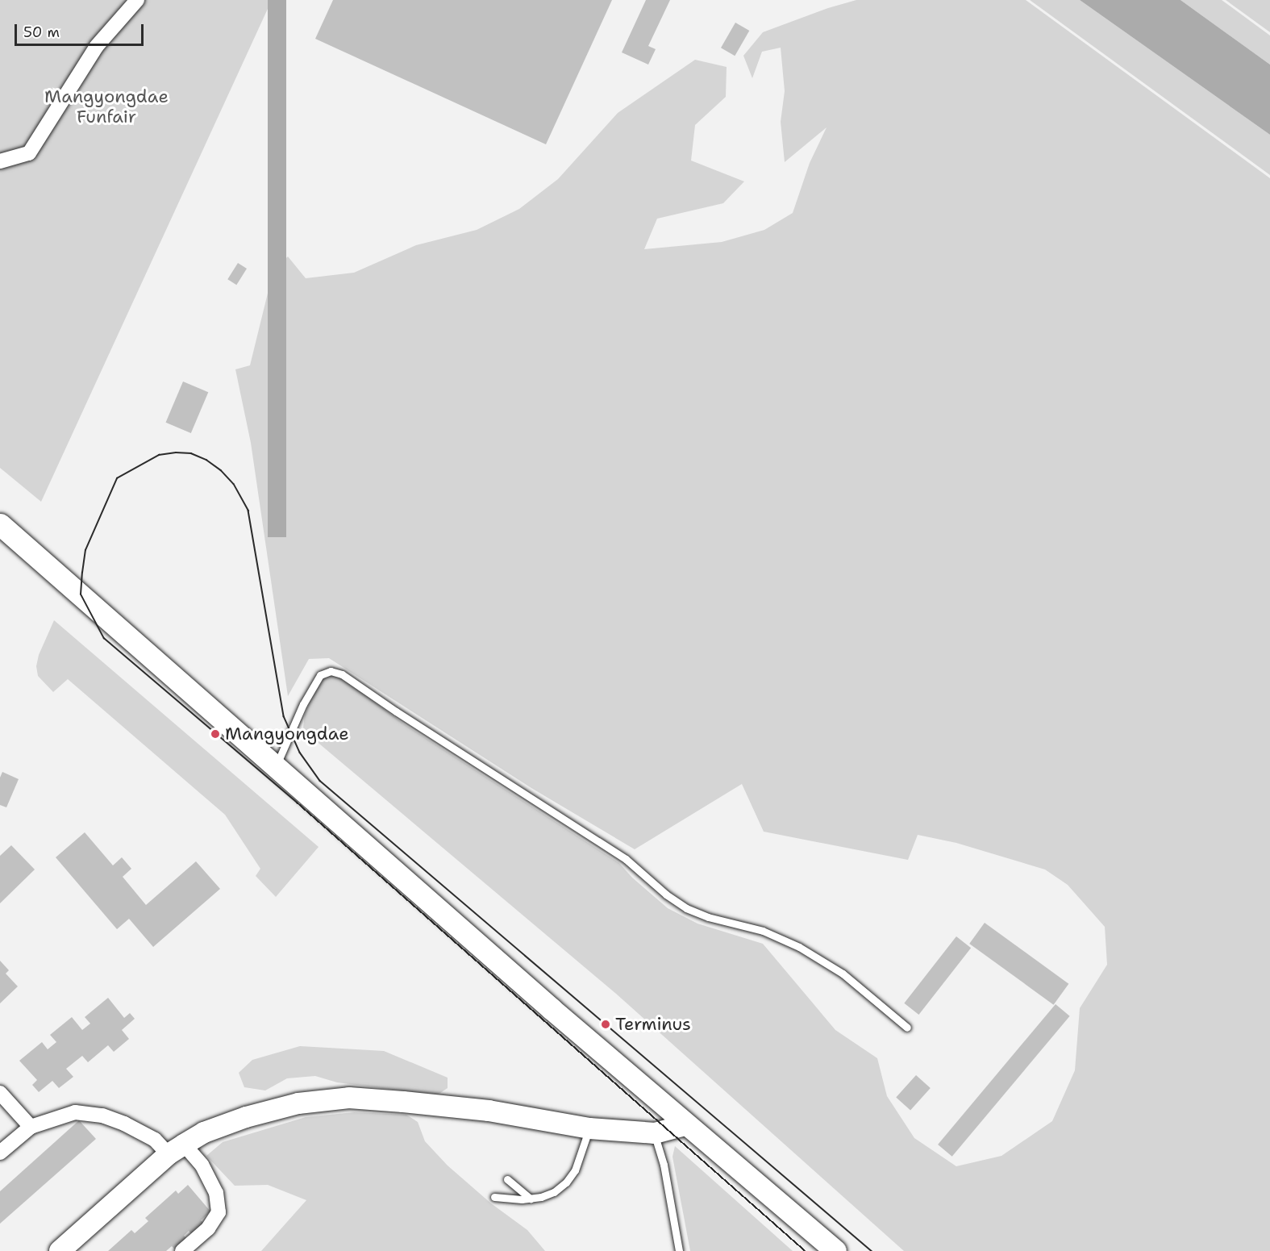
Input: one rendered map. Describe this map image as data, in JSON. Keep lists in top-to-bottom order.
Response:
{
  "parks": ["Mangyongdae Funfair"],
  "places": ["Mangyongdae", "Terminus"],
  "scale_bar": "50 m"
}
